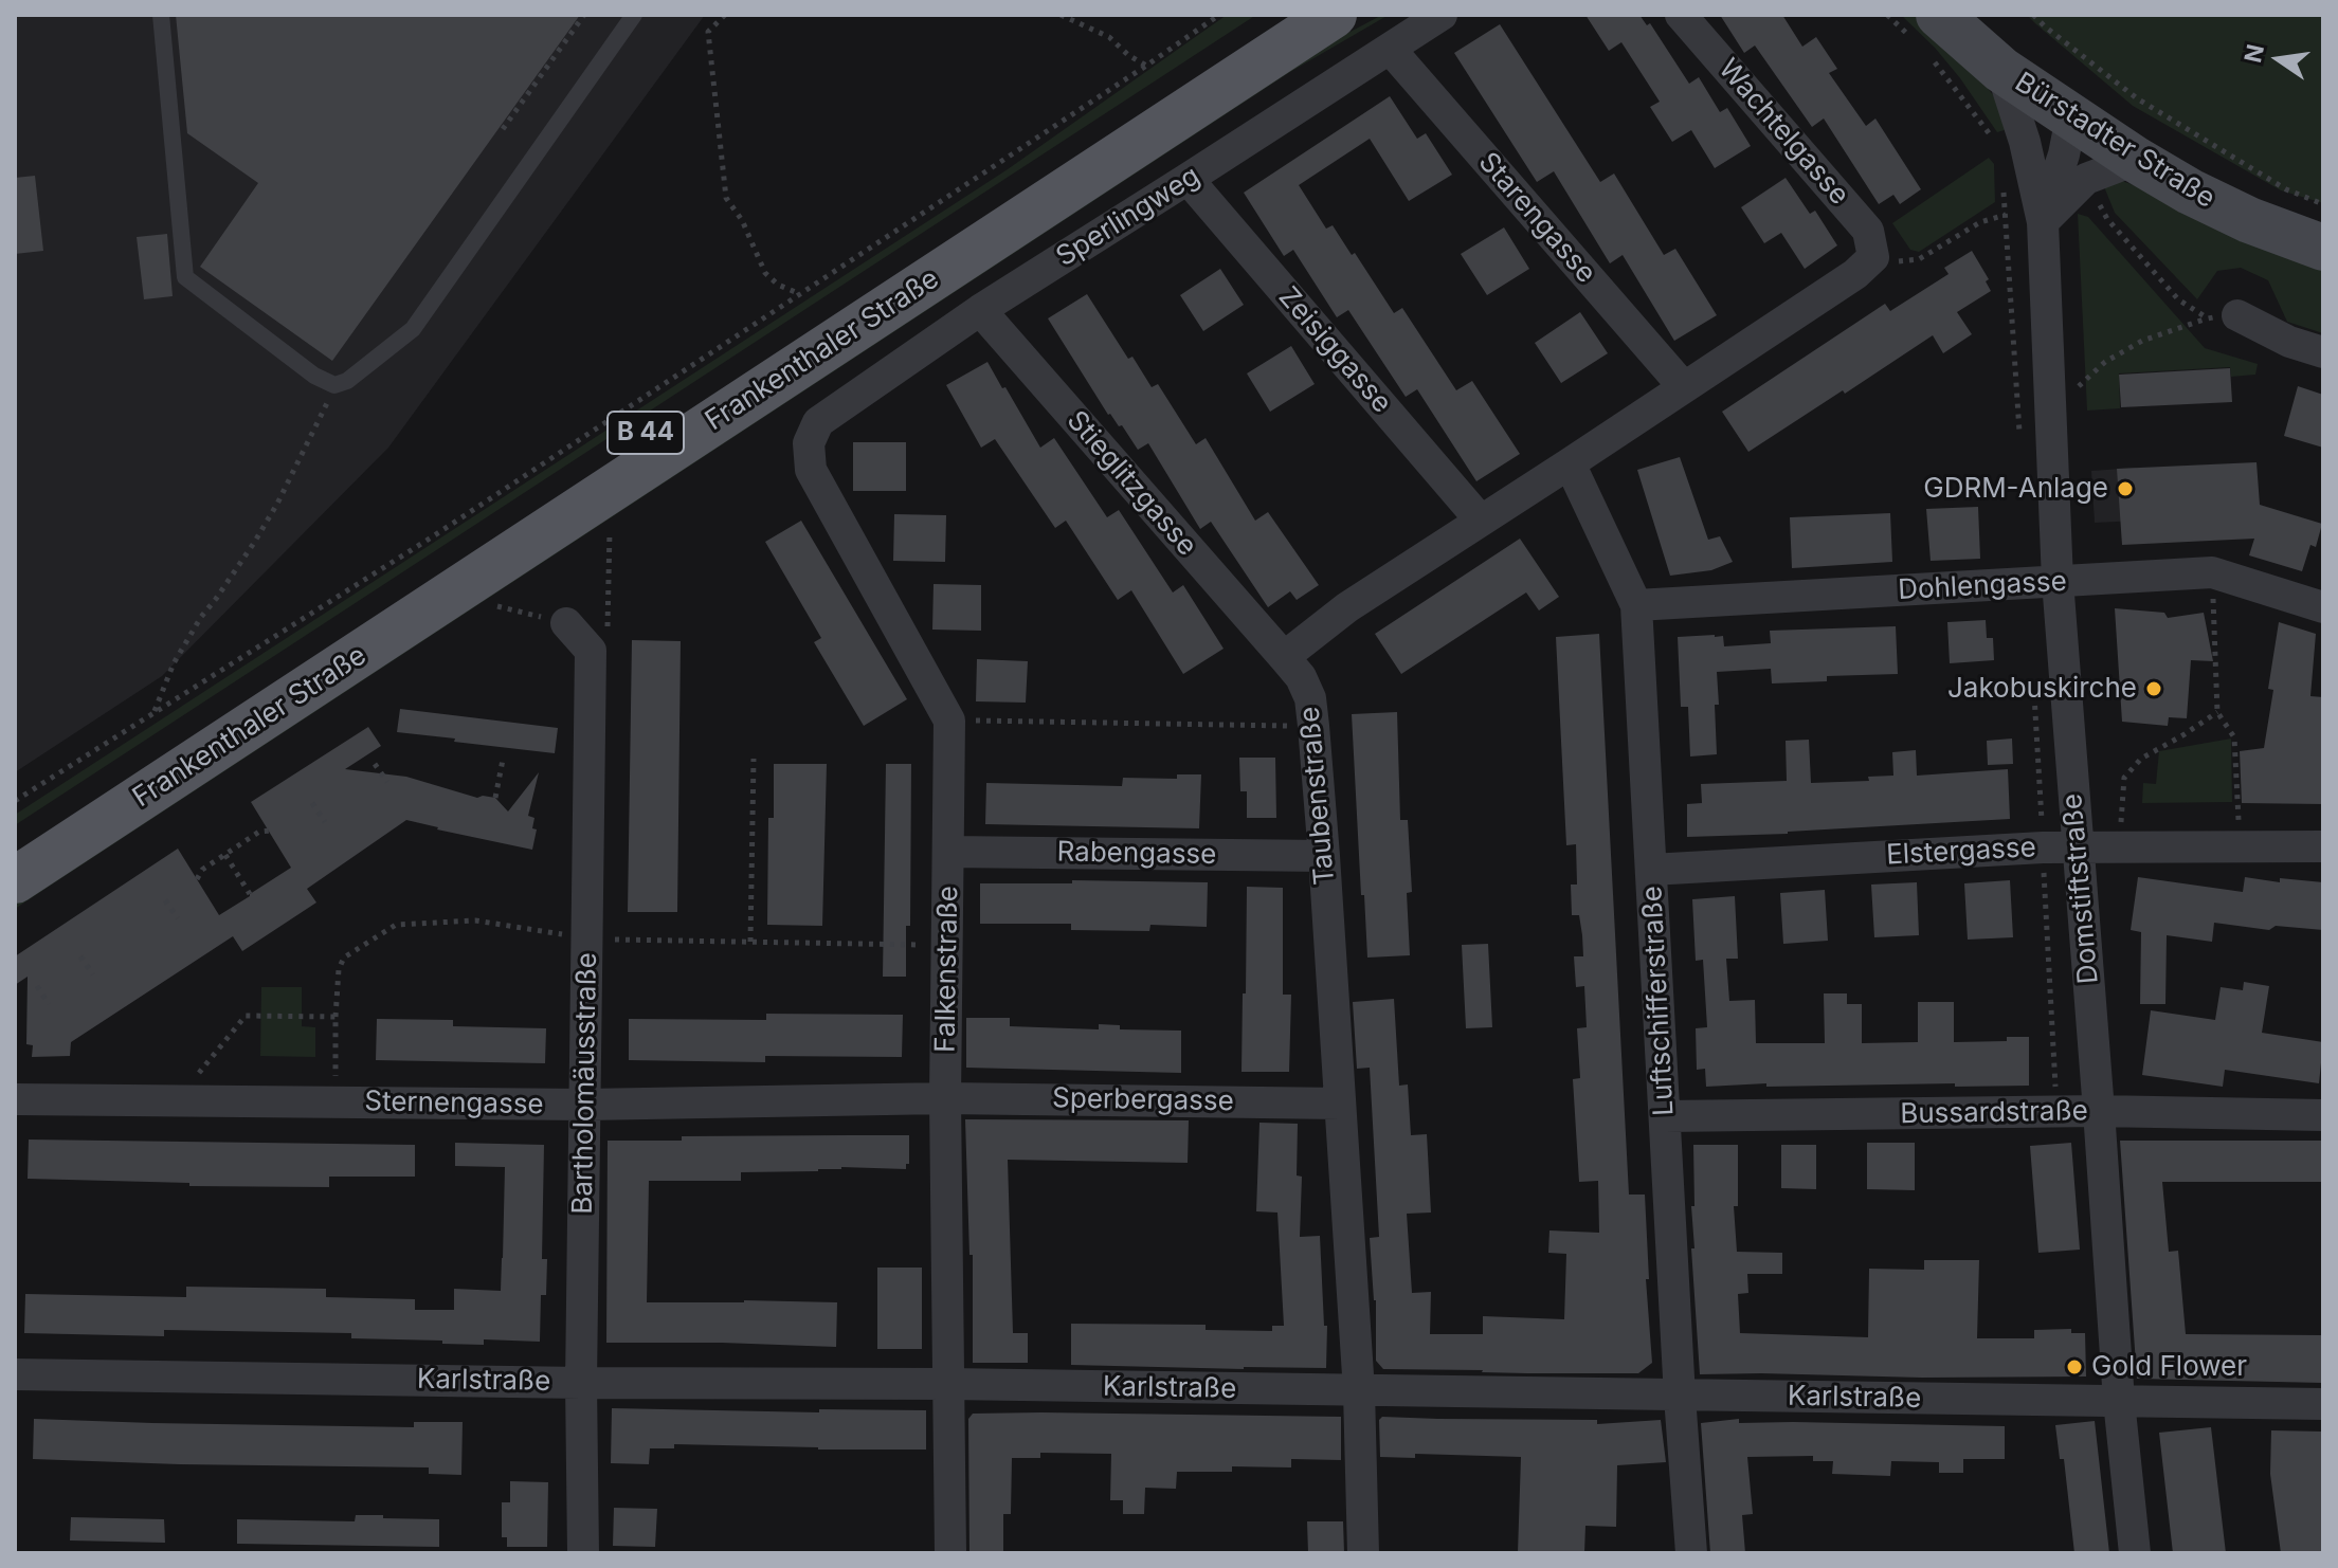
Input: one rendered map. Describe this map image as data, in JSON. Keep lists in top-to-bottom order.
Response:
{
  "streets": {
    "main road": ["Bürstadter Straße", "Frankenthaler Straße", "B 44"],
    "street": [
      "Wachtelgasse",
      "Sperlingweg",
      "Starengasse",
      "Zeisiggasse",
      "Stieglitzgasse",
      "Dohlengasse",
      "Taubenstraße",
      "Elstergasse",
      "Rabengasse",
      "Domstiftstraße",
      "Falkenstraße",
      "Luftschifferstraße",
      "Bartholomäusstraße",
      "Sperbergasse",
      "Sternengasse",
      "Bussardstraße",
      "Karlstraße"
    ]
  },
  "crossings": [
    ["Sperlingweg", "Starengasse"],
    ["Sperlingweg", "Zeisiggasse"],
    ["Sperlingweg", "Stieglitzgasse"],
    ["Sperlingweg", "Falkenstraße"],
    ["Stieglitzgasse", "Taubenstraße"],
    ["Dohlengasse", "Domstiftstraße"],
    ["Dohlengasse", "Luftschifferstraße"],
    ["Taubenstraße", "Rabengasse"],
    ["Taubenstraße", "Sperbergasse"],
    ["Taubenstraße", "Karlstraße"],
    ["Elstergasse", "Domstiftstraße"],
    ["Elstergasse", "Luftschifferstraße"],
    ["Rabengasse", "Falkenstraße"],
    ["Domstiftstraße", "Bussardstraße"],
    ["Domstiftstraße", "Karlstraße"],
    ["Falkenstraße", "Sperbergasse"],
    ["Falkenstraße", "Sternengasse"],
    ["Falkenstraße", "Karlstraße"],
    ["Luftschifferstraße", "Bussardstraße"],
    ["Luftschifferstraße", "Karlstraße"],
    ["Bartholomäusstraße", "Sternengasse"],
    ["Bartholomäusstraße", "Karlstraße"],
    ["Sperbergasse", "Sternengasse"]
  ],
  "places": ["GDRM-Anlage", "Jakobuskirche", "Gold Flower"],
  "north": "left"
}
